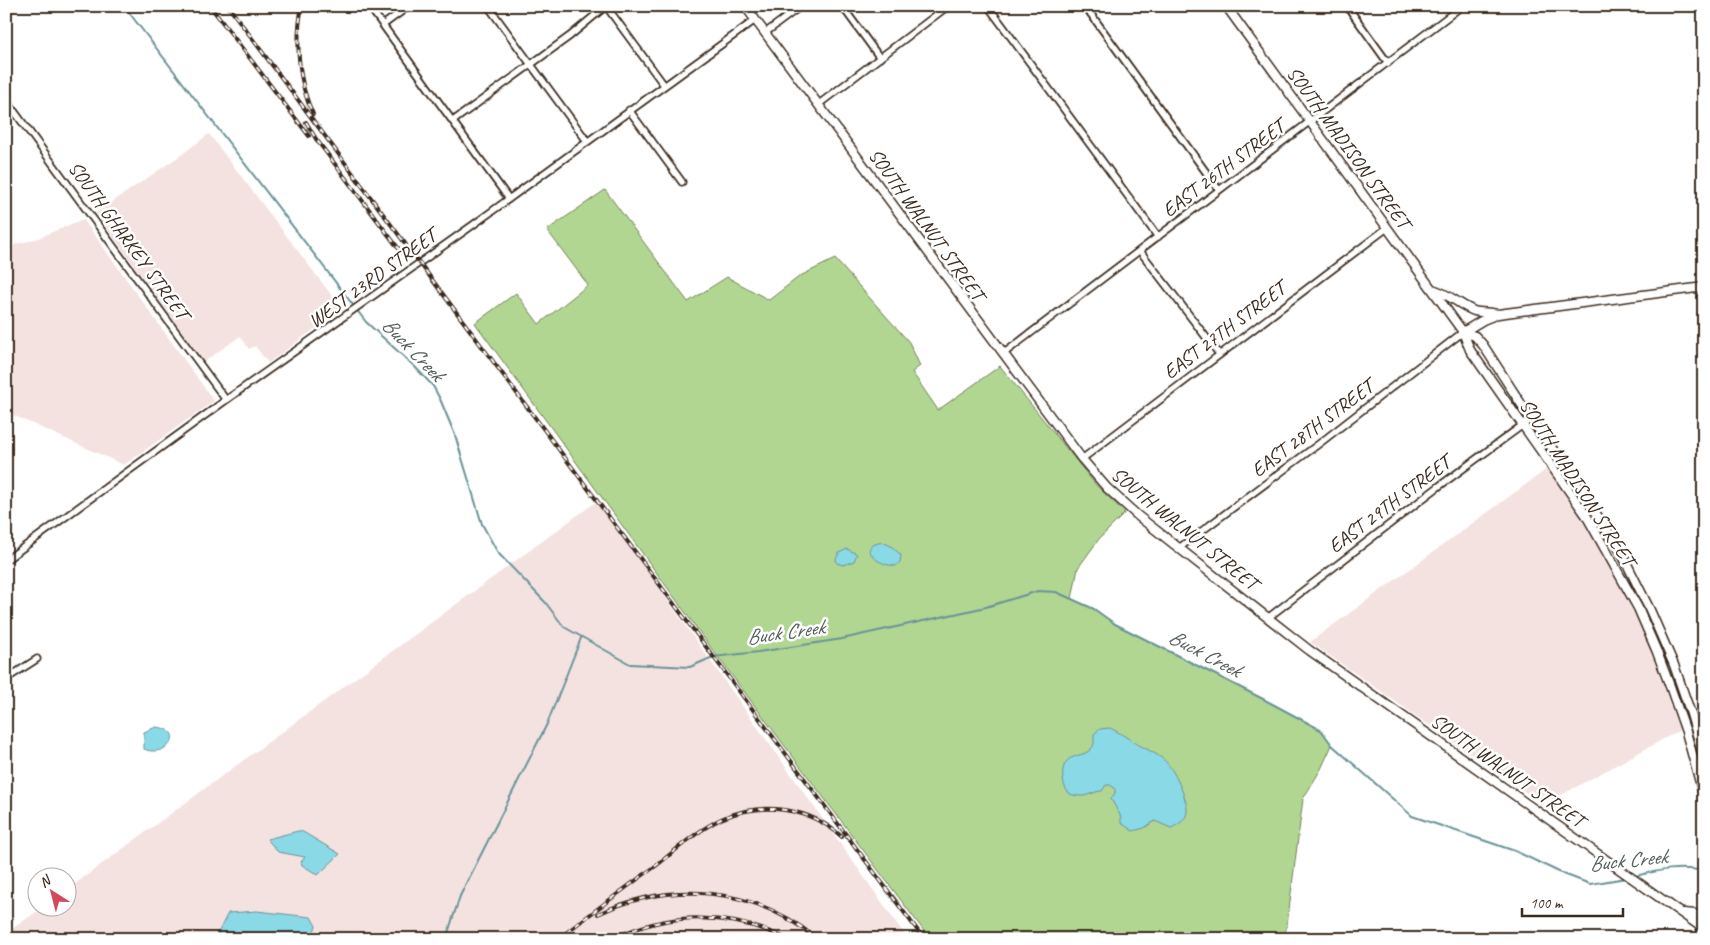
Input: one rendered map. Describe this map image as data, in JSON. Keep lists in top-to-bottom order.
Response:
{
  "streets": {
    "main road": ["SOUTH MADISON STREET", "SOUTH WALNUT STREET"],
    "street": [
      "EAST 26TH STREET",
      "SOUTH GHARKEY STREET",
      "WEST 23RD STREET",
      "EAST 27TH STREET",
      "EAST 28TH STREET",
      "EAST 29TH STREET"
    ]
  },
  "crossings": [
    ["SOUTH MADISON STREET", "EAST 26TH STREET"],
    ["SOUTH MADISON STREET", "EAST 27TH STREET"],
    ["SOUTH MADISON STREET", "EAST 28TH STREET"],
    ["SOUTH MADISON STREET", "EAST 29TH STREET"],
    ["EAST 26TH STREET", "SOUTH WALNUT STREET"],
    ["SOUTH WALNUT STREET", "WEST 23RD STREET"],
    ["SOUTH WALNUT STREET", "EAST 27TH STREET"],
    ["SOUTH WALNUT STREET", "EAST 28TH STREET"],
    ["SOUTH WALNUT STREET", "EAST 29TH STREET"],
    ["SOUTH GHARKEY STREET", "WEST 23RD STREET"]
  ],
  "water": ["Buck Creek"],
  "scale_bar": "100 m",
  "north": "top left"
}
